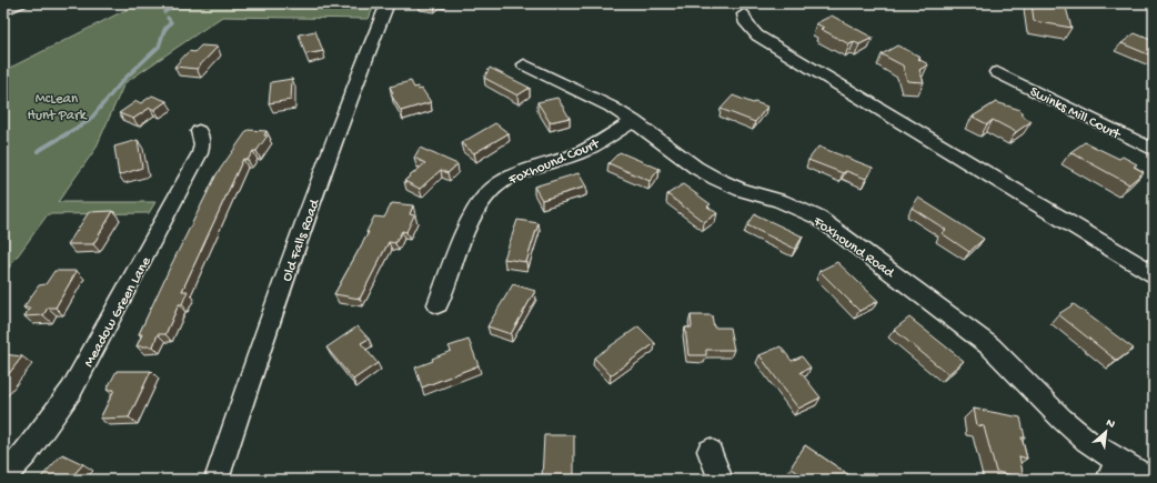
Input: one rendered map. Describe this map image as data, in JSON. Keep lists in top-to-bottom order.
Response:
{
  "streets": {
    "street": [
      "Swinks Mill Court",
      "Foxhound Court",
      "Old Falls Road",
      "Foxhound Road",
      "Meadow Green Lane"
    ]
  },
  "crossings": [
    ["Foxhound Court", "Foxhound Road"]
  ],
  "parks": ["McLean Hunt Park"],
  "north": "top right"
}
